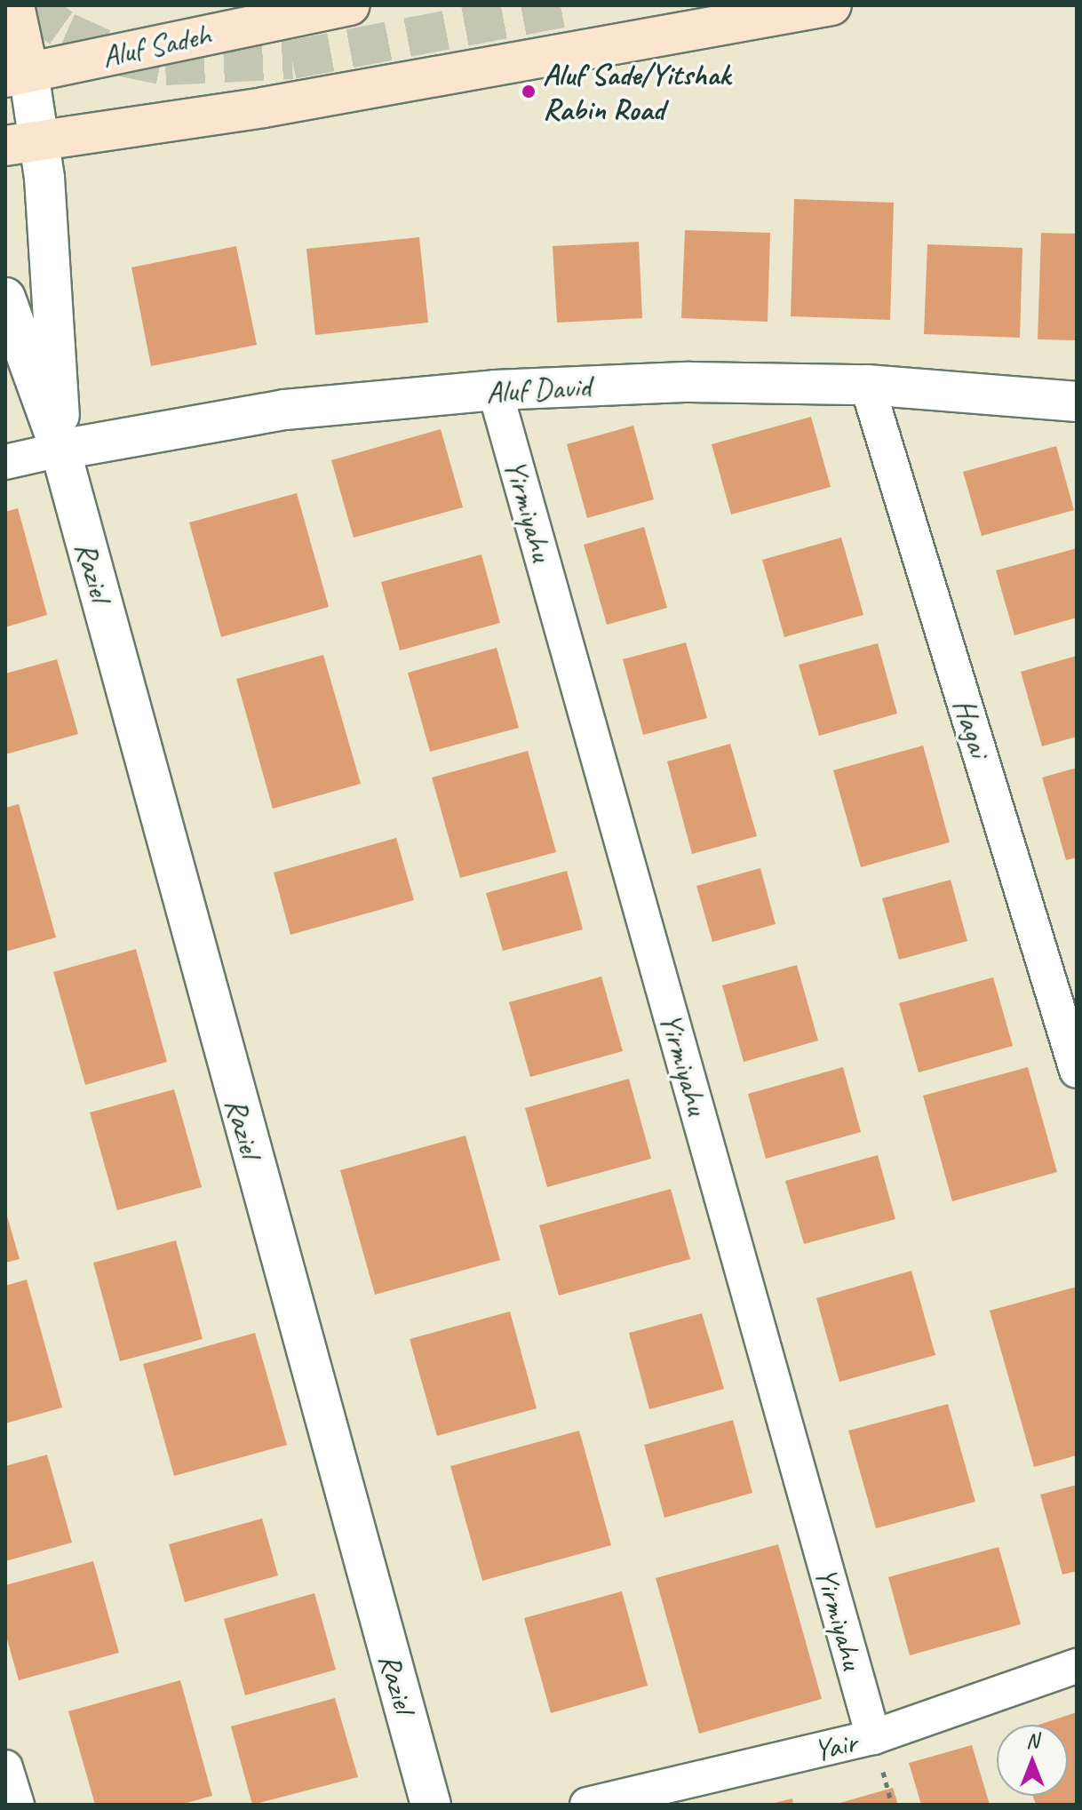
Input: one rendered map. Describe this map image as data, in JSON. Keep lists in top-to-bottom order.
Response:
{
  "streets": {
    "main road": ["Aluf Sadeh"],
    "street": [
      "Aluf David",
      "Yirmiyahu",
      "Raziel",
      "Hagai",
      "Yair"
    ]
  },
  "crossings": [
    ["Aluf Sadeh", "Raziel"],
    ["Aluf David", "Yirmiyahu"],
    ["Aluf David", "Raziel"],
    ["Aluf David", "Hagai"],
    ["Yirmiyahu", "Yair"]
  ],
  "places": ["Aluf Sade/Yitshak Rabin Road"],
  "north": "top"
}
